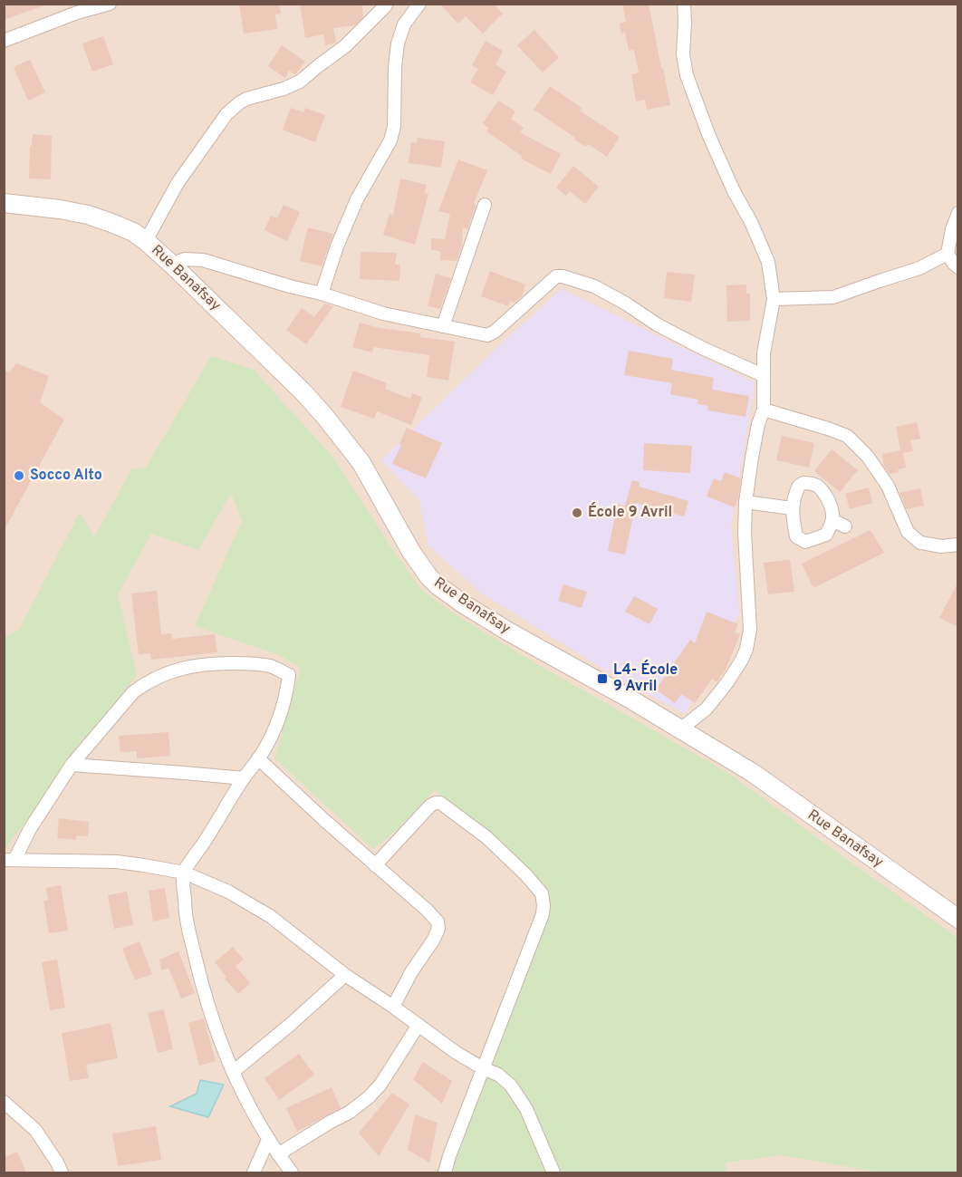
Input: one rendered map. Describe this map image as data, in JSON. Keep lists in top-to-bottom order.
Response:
{
  "streets": {
    "main road": ["Rue Banafsay"]
  },
  "places": {
    "other": ["Socco Alto", "École 9 Avril"],
    "transit": ["L4- École 9 Avril"]
  }
}
